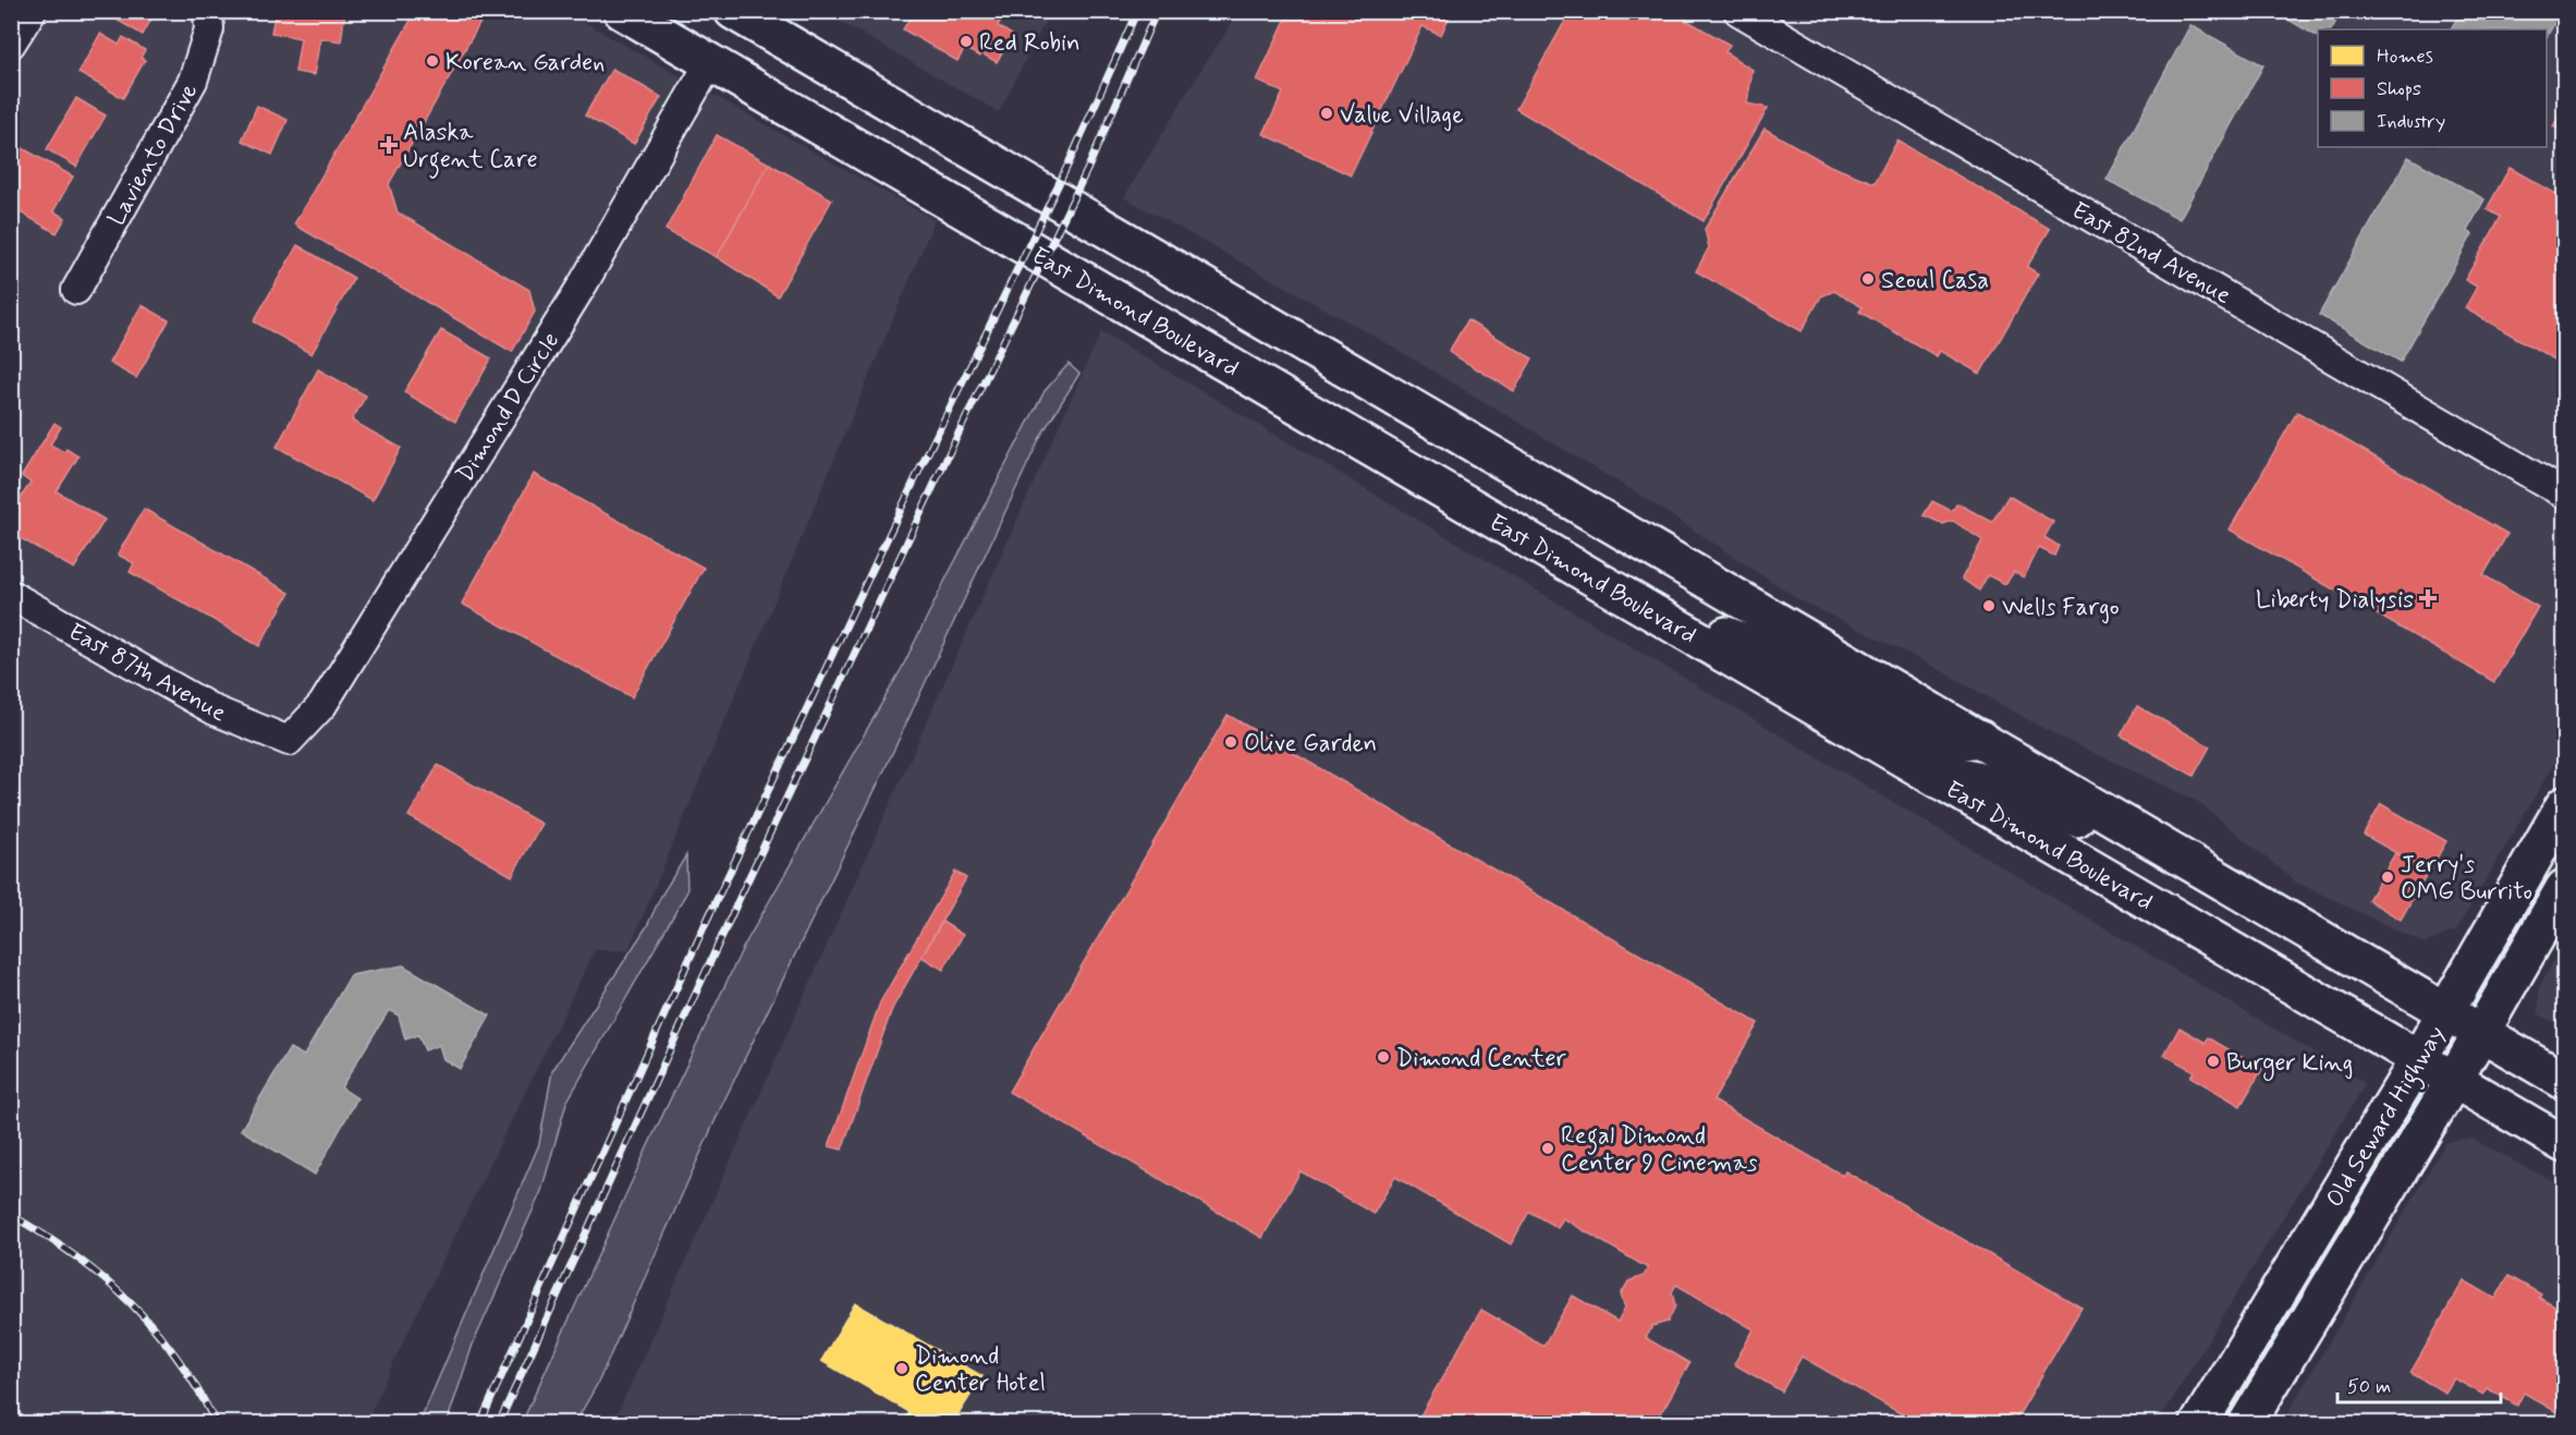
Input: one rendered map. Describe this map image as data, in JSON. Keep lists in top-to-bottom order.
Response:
{
  "streets": {
    "main road": ["East Dimond Boulevard", "Old Seward Highway"],
    "street": [
      "Laviento Drive",
      "East 82nd Avenue",
      "Dimond D Circle",
      "East 87th Avenue"
    ]
  },
  "crossings": [
    ["East Dimond Boulevard", "Dimond D Circle"],
    ["East Dimond Boulevard", "Old Seward Highway"],
    ["Dimond D Circle", "East 87th Avenue"]
  ],
  "places": {
    "other": [
      "Red Robin",
      "Korean Garden",
      "Value Village",
      "Seoul Casa",
      "Wells Fargo",
      "Olive Garden",
      "Jerry's OMG Burrito",
      "Dimond Center",
      "Burger King",
      "Regal Dimond Center 9 Cinemas",
      "Dimond Center Hotel"
    ],
    "health": ["Alaska Urgent Care", "Liberty Dialysis"]
  },
  "legend": ["Homes", "Shops", "Industry"],
  "scale_bar": "50 m"
}
